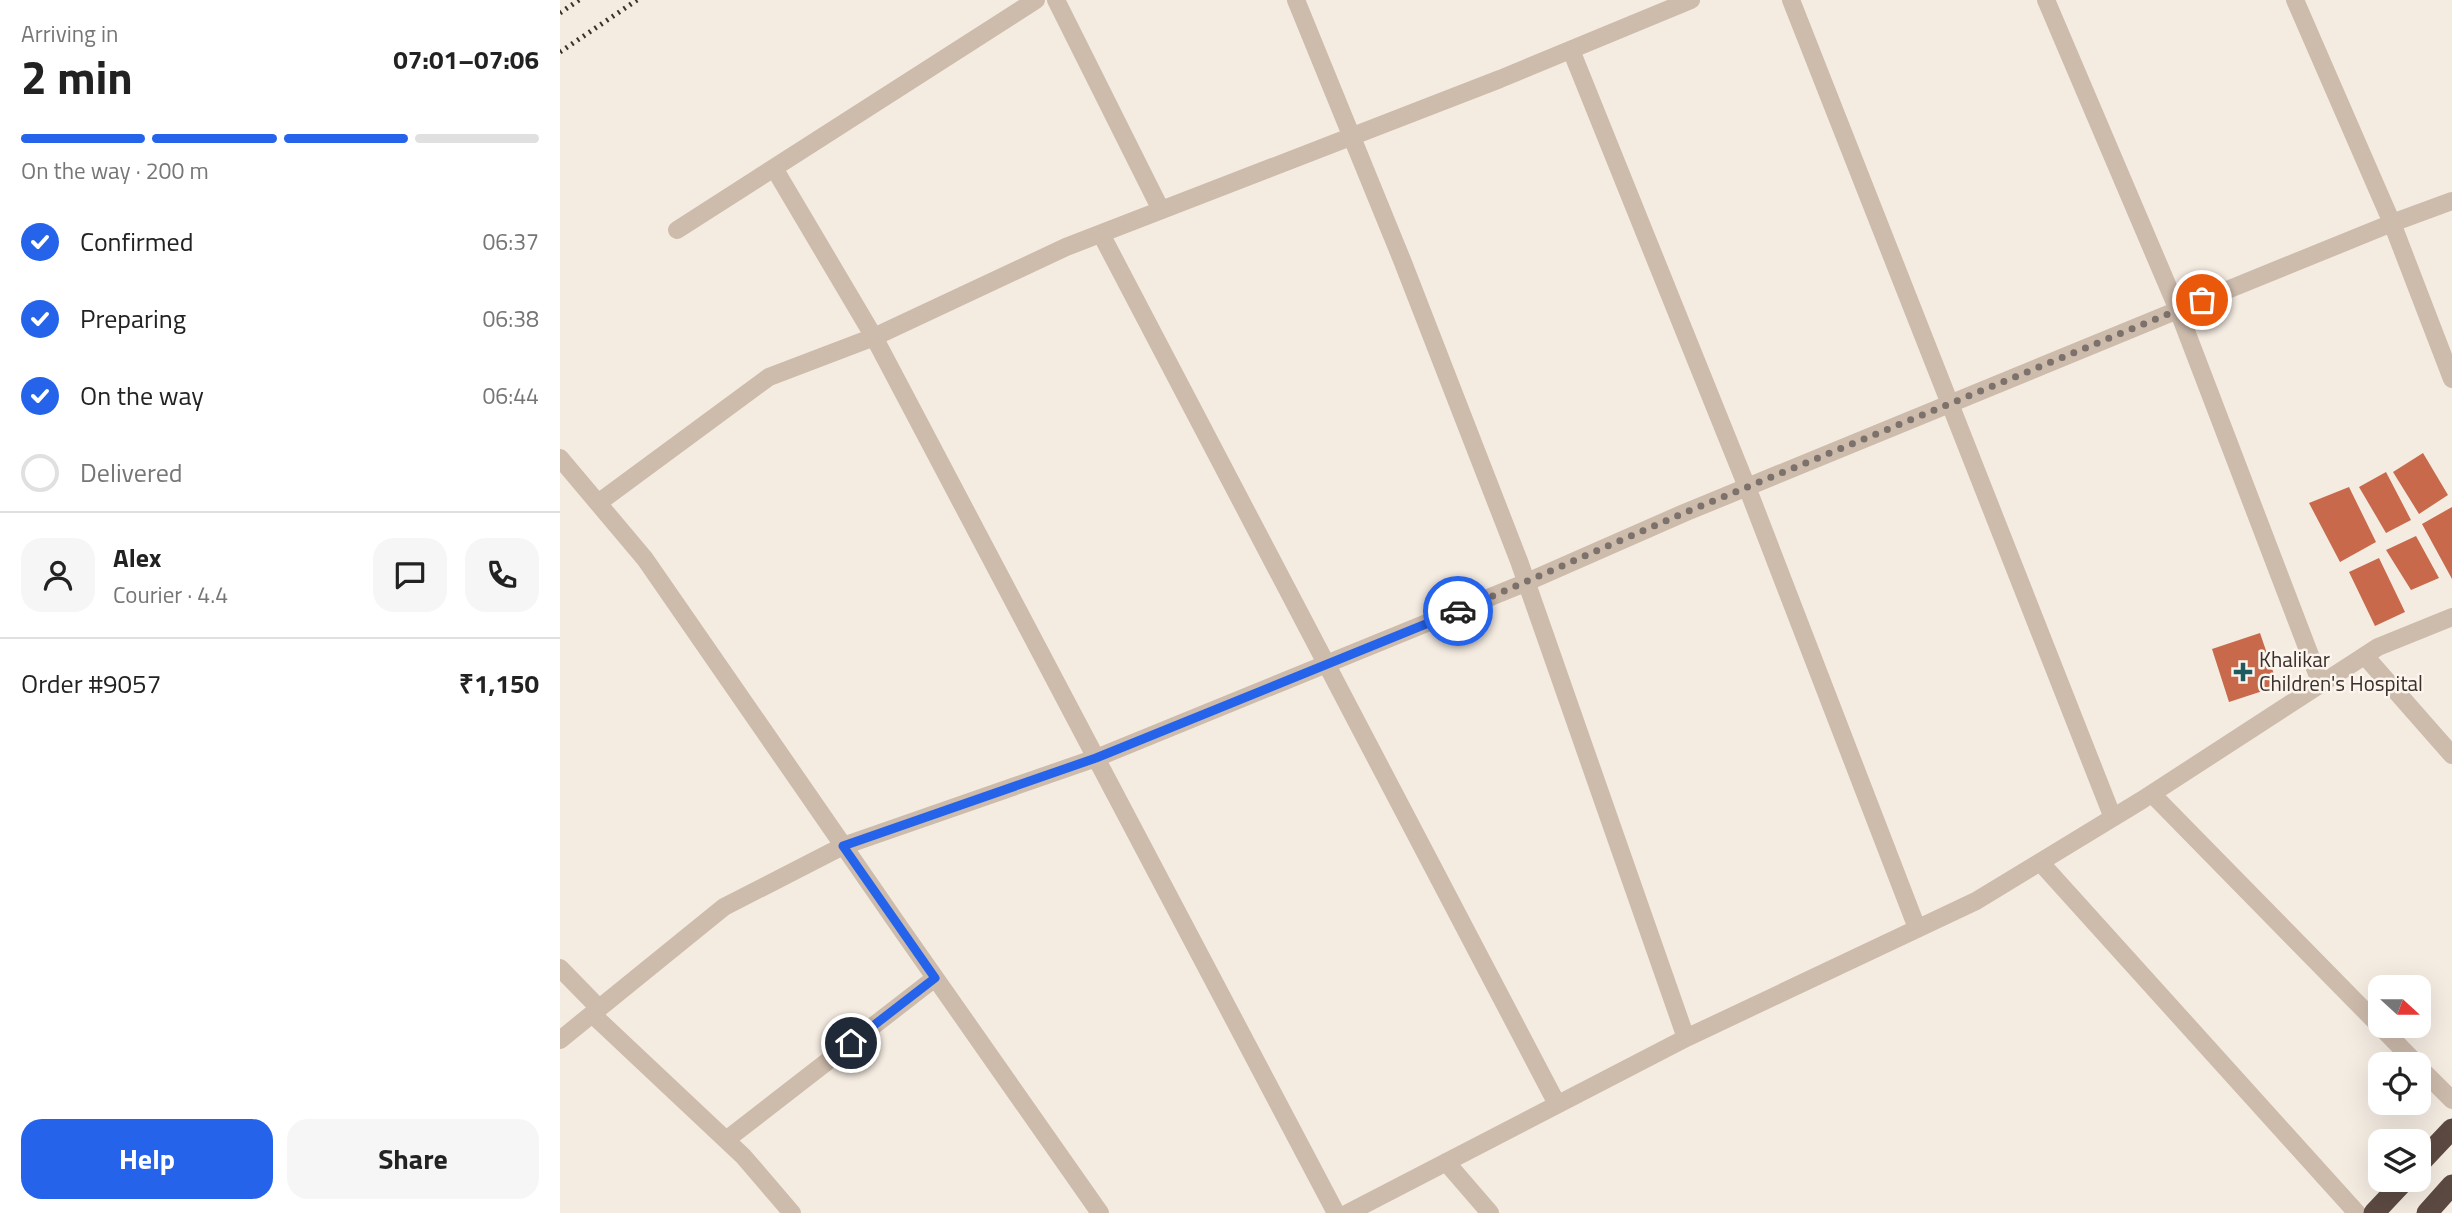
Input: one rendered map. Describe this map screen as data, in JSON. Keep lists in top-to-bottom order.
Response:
{
  "places": {
    "health": ["Khalikar Children's Hospital"]
  },
  "north": "right",
  "page": {
    "heading": ["2 min", "Arriving in", "07:01–07:06"],
    "panel": [
      "Alex",
      "Courier · 4.4",
      "Order #9057",
      "₹1,150"
    ],
    "bar": "On the way · 200 m",
    "list": [
      ["Confirmed", "06:37"],
      ["Preparing", "06:38"],
      ["On the way", "06:44"],
      "Delivered"
    ],
    "buttons": ["Help", "Share"]
  }
}
